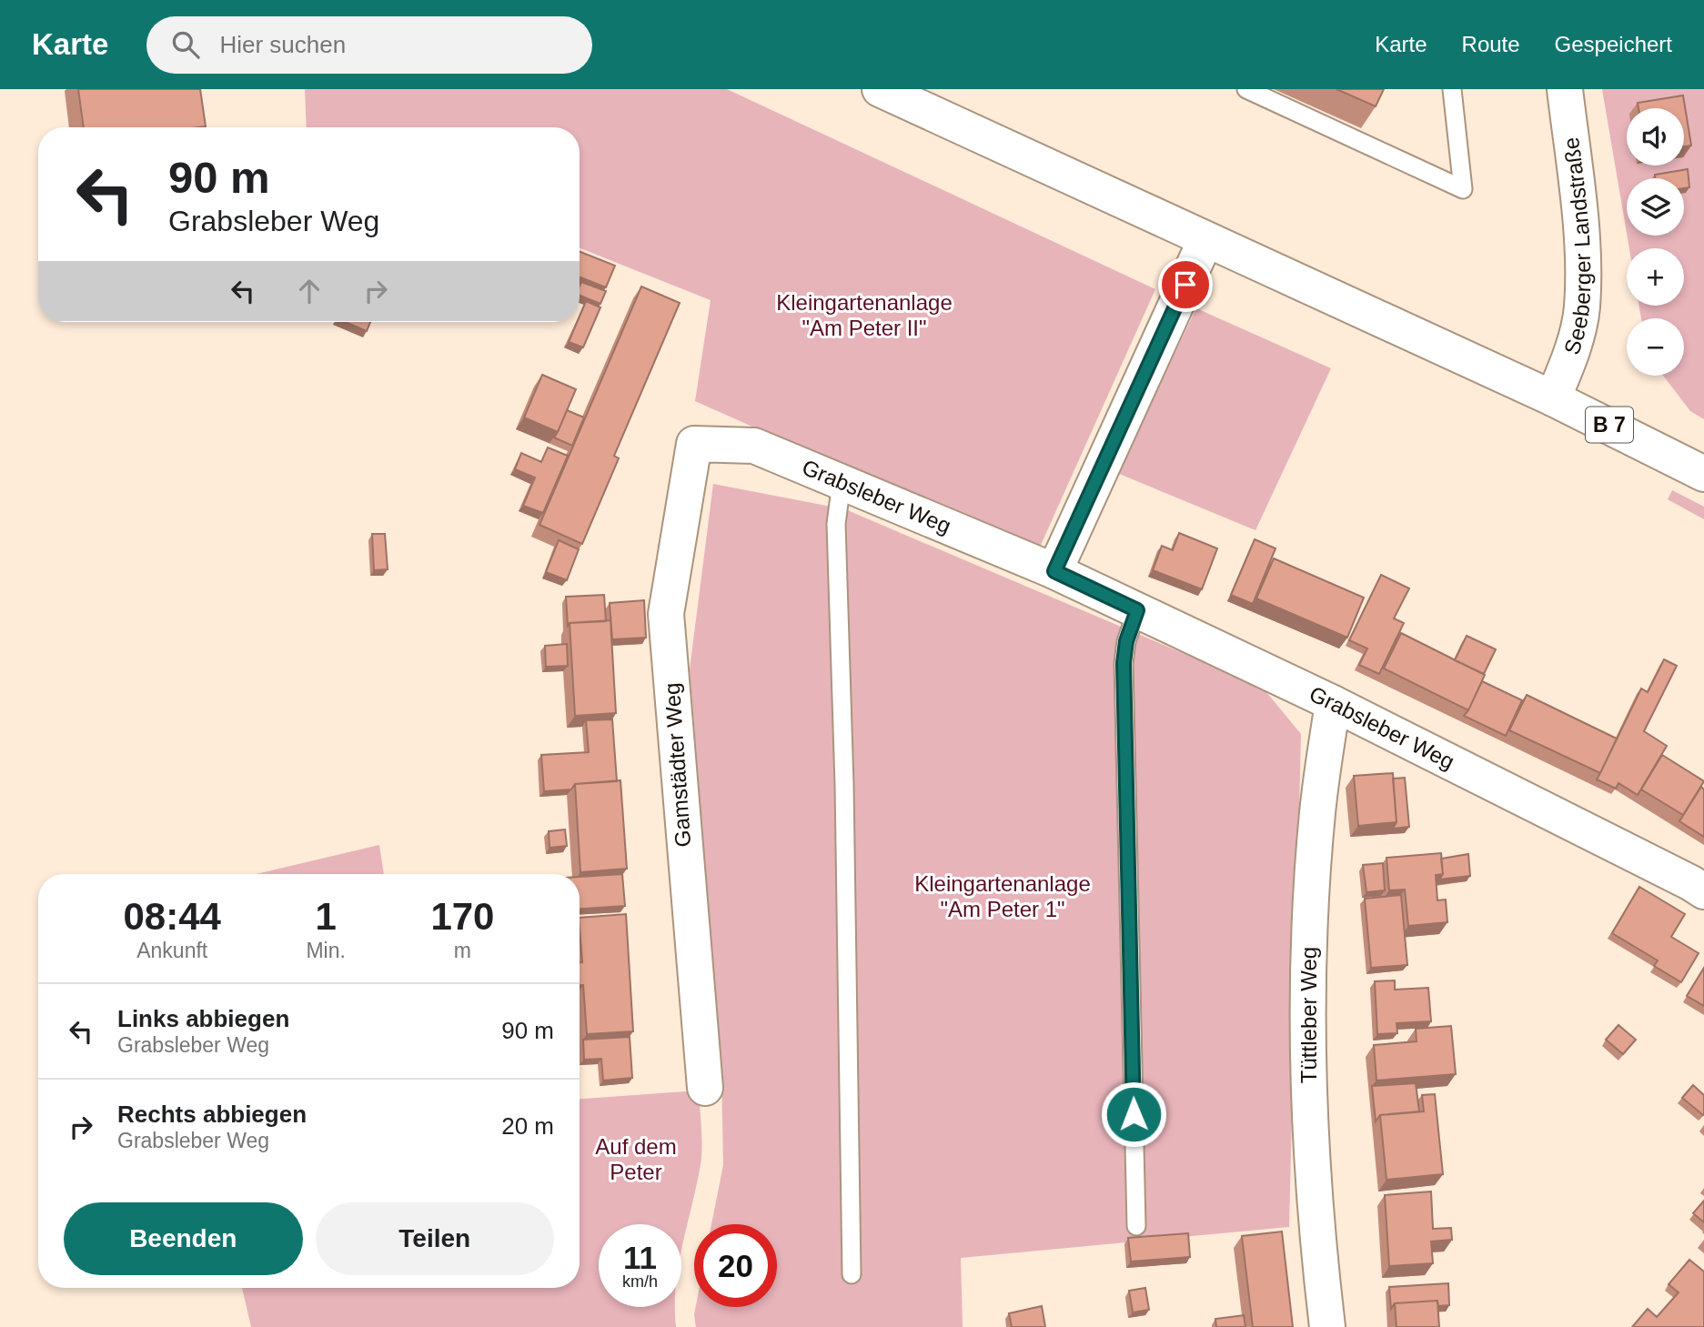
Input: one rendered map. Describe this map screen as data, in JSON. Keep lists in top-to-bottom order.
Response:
{
  "streets": {
    "street": [
      "Seeberger Landstraße",
      "B 7",
      "Grabsleber Weg",
      "Gamstädter Weg",
      "Tüttleber Weg"
    ]
  },
  "crossings": [
    ["Seeberger Landstraße", "B 7"],
    ["Grabsleber Weg", "Gamstädter Weg"],
    ["Grabsleber Weg", "Tüttleber Weg"]
  ],
  "parks": ["Kleingartenanlage \"Am Peter II\"", "Kleingartenanlage \"Am Peter 1\"", "Auf dem Peter"],
  "page": {
    "header": "Karte",
    "search": "Hier suchen",
    "nav": ["Karte", "Route", "Gespeichert"],
    "map_buttons": ["+", "−"],
    "turn": ["90 m", "Grabsleber Weg"],
    "eta": [
      "08:44",
      "Ankunft",
      "1",
      "Min.",
      "170",
      "m"
    ],
    "list": [
      {
        "name": "Links abbiegen",
        "note": "Grabsleber Weg",
        "value": "90 m"
      },
      {
        "name": "Rechts abbiegen",
        "note": "Grabsleber Weg",
        "value": "20 m"
      }
    ],
    "buttons": ["Beenden", "Teilen"],
    "speed": "11 km/h",
    "limit": "20"
  }
}
